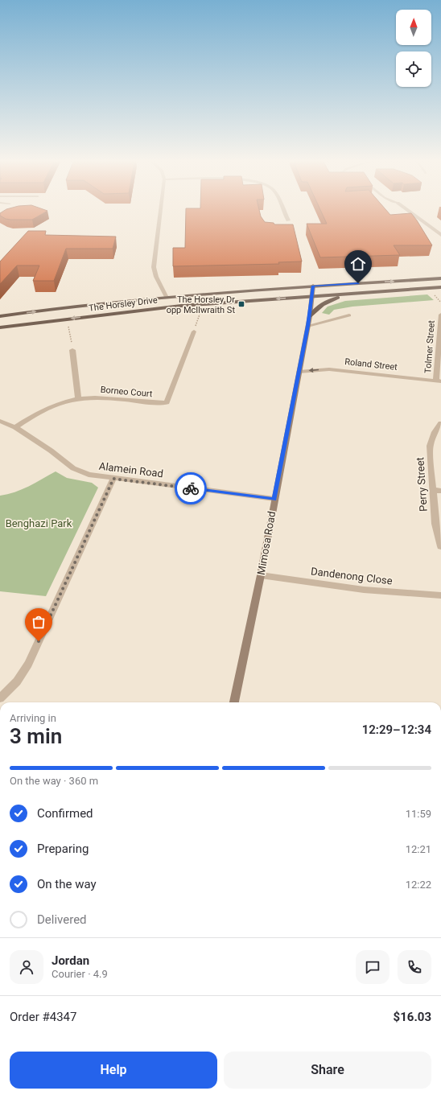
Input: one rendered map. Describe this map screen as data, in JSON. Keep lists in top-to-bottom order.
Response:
{
  "streets": {
    "main road": ["The Horsley Drive", "Mimosa Road"],
    "street": [
      "Tolmer Street",
      "Roland Street",
      "Borneo Court",
      "Alamein Road",
      "Perry Street",
      "Dandenong Close"
    ]
  },
  "crossings": [
    ["The Horsley Drive", "Mimosa Road"],
    ["Tolmer Street", "Roland Street"],
    ["Roland Street", "Mimosa Road"],
    ["Borneo Court", "Alamein Road"],
    ["Alamein Road", "Mimosa Road"],
    ["Mimosa Road", "Dandenong Close"]
  ],
  "parks": ["Benghazi Park"],
  "places": {
    "transit": ["The Horsley Dr opp McIlwraith St"]
  },
  "north": "top",
  "page": {
    "heading": ["3 min", "Arriving in", "12:29–12:34"],
    "panel": [
      "Jordan",
      "Courier · 4.9",
      "Order #4347",
      "$16.03"
    ],
    "bar": "On the way · 360 m",
    "list": [
      ["Confirmed", "11:59"],
      ["Preparing", "12:21"],
      ["On the way", "12:22"],
      "Delivered"
    ],
    "buttons": ["Help", "Share"]
  }
}
